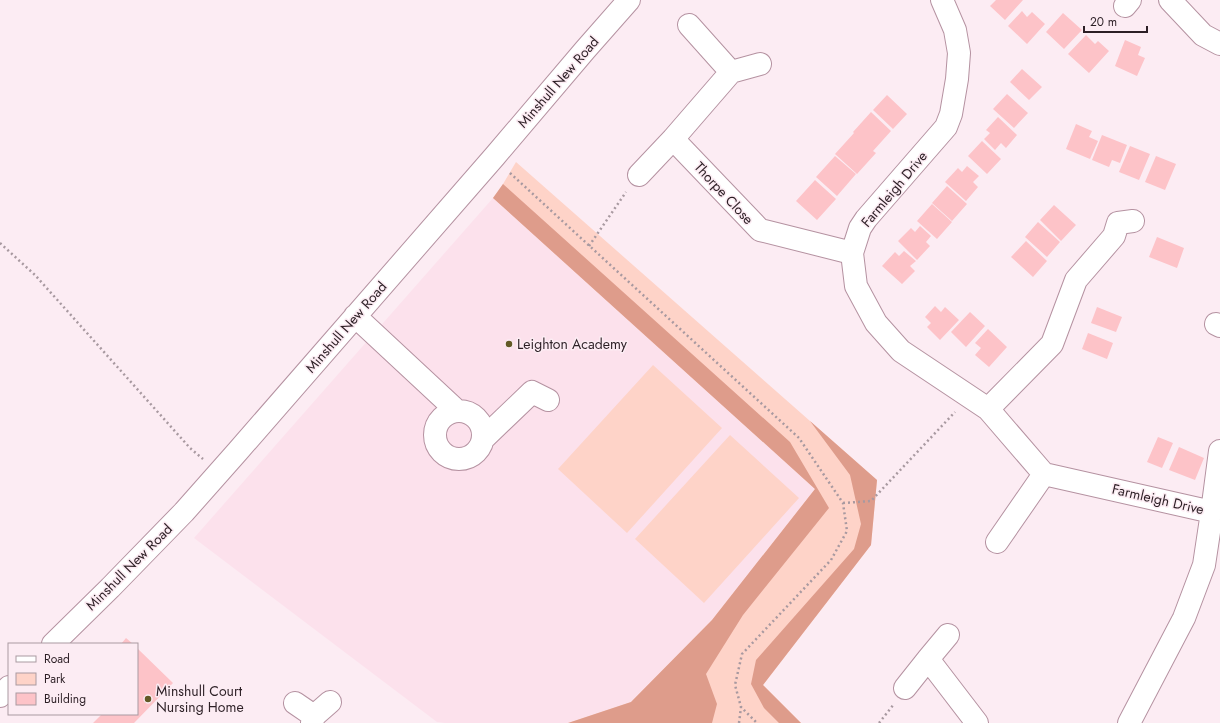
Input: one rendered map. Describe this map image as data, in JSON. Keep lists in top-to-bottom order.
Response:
{
  "streets": {
    "street": ["Minshull New Road", "Farmleigh Drive", "Thorpe Close"]
  },
  "crossings": [
    ["Farmleigh Drive", "Thorpe Close"]
  ],
  "places": ["Leighton Academy", "Minshull Court Nursing Home"],
  "legend": ["Road", "Park", "Building"],
  "scale_bar": "20 m"
}
